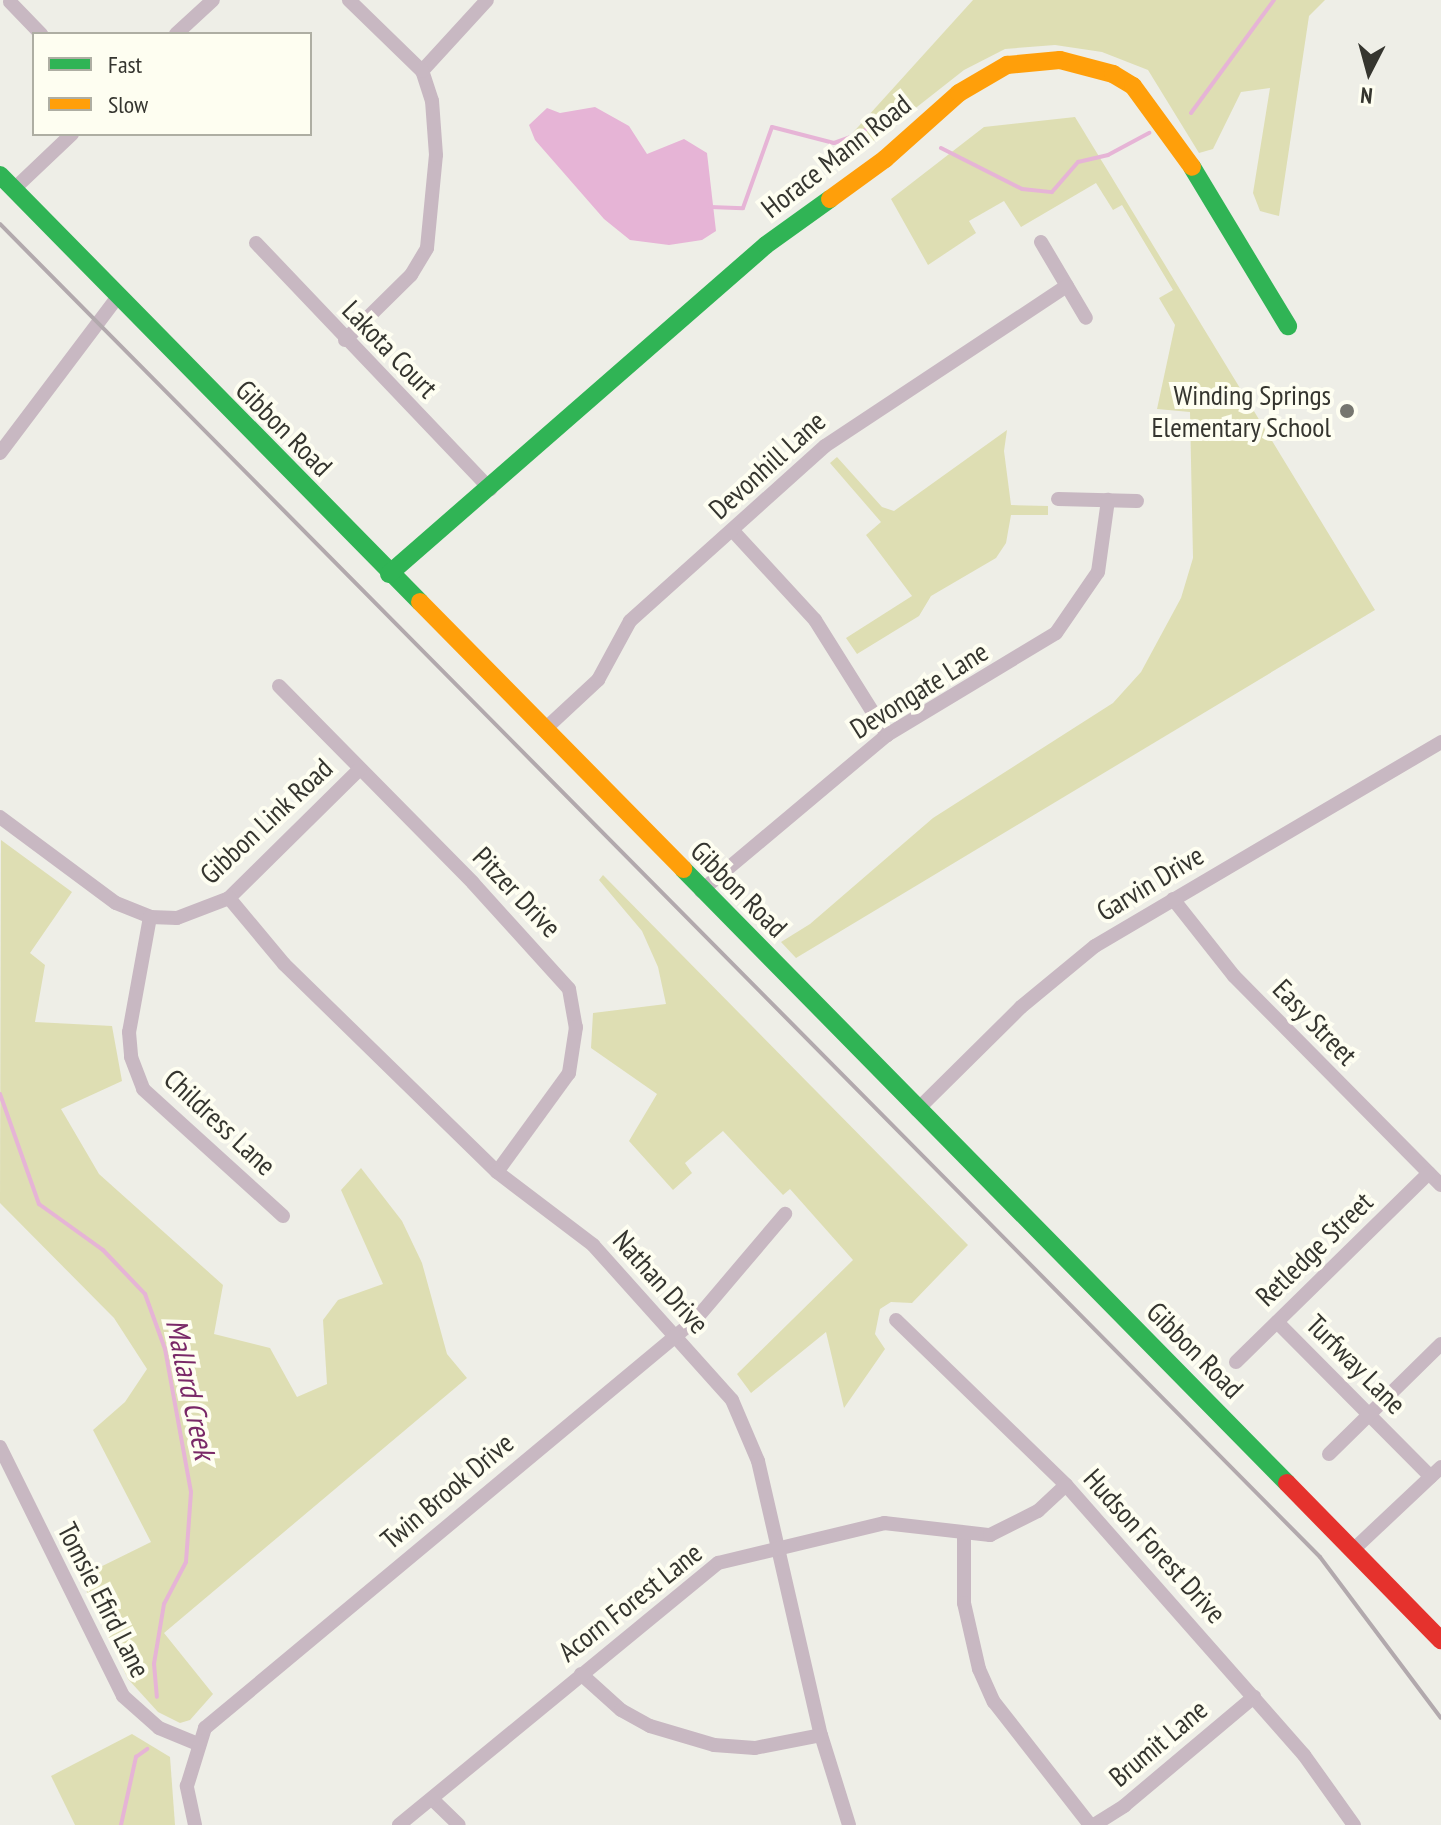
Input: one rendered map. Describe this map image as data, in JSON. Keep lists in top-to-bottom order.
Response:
{
  "streets": {
    "main road": ["Horace Mann Road", "Gibbon Road"],
    "street": [
      "Lakota Court",
      "Devonhill Lane",
      "Devongate Lane",
      "Gibbon Link Road",
      "Garvin Drive",
      "Pitzer Drive",
      "Easy Street",
      "Childress Lane",
      "Retledge Street",
      "Nathan Drive",
      "Turfway Lane",
      "Twin Brook Drive",
      "Hudson Forest Drive",
      "Tomsie Efird Lane",
      "Acorn Forest Lane",
      "Brumit Lane"
    ]
  },
  "crossings": [
    ["Horace Mann Road", "Lakota Court"],
    ["Horace Mann Road", "Gibbon Road"],
    ["Gibbon Road", "Devonhill Lane"],
    ["Gibbon Road", "Devongate Lane"],
    ["Gibbon Road", "Garvin Drive"],
    ["Gibbon Link Road", "Pitzer Drive"],
    ["Gibbon Link Road", "Childress Lane"],
    ["Gibbon Link Road", "Nathan Drive"],
    ["Garvin Drive", "Easy Street"],
    ["Pitzer Drive", "Nathan Drive"],
    ["Easy Street", "Retledge Street"],
    ["Retledge Street", "Turfway Lane"],
    ["Nathan Drive", "Twin Brook Drive"],
    ["Nathan Drive", "Acorn Forest Lane"],
    ["Twin Brook Drive", "Tomsie Efird Lane"],
    ["Hudson Forest Drive", "Acorn Forest Lane"],
    ["Hudson Forest Drive", "Brumit Lane"]
  ],
  "water": ["Mallard Creek"],
  "places": ["Winding Springs Elementary School"],
  "legend": ["Fast", "Slow"],
  "north": "bottom"
}
